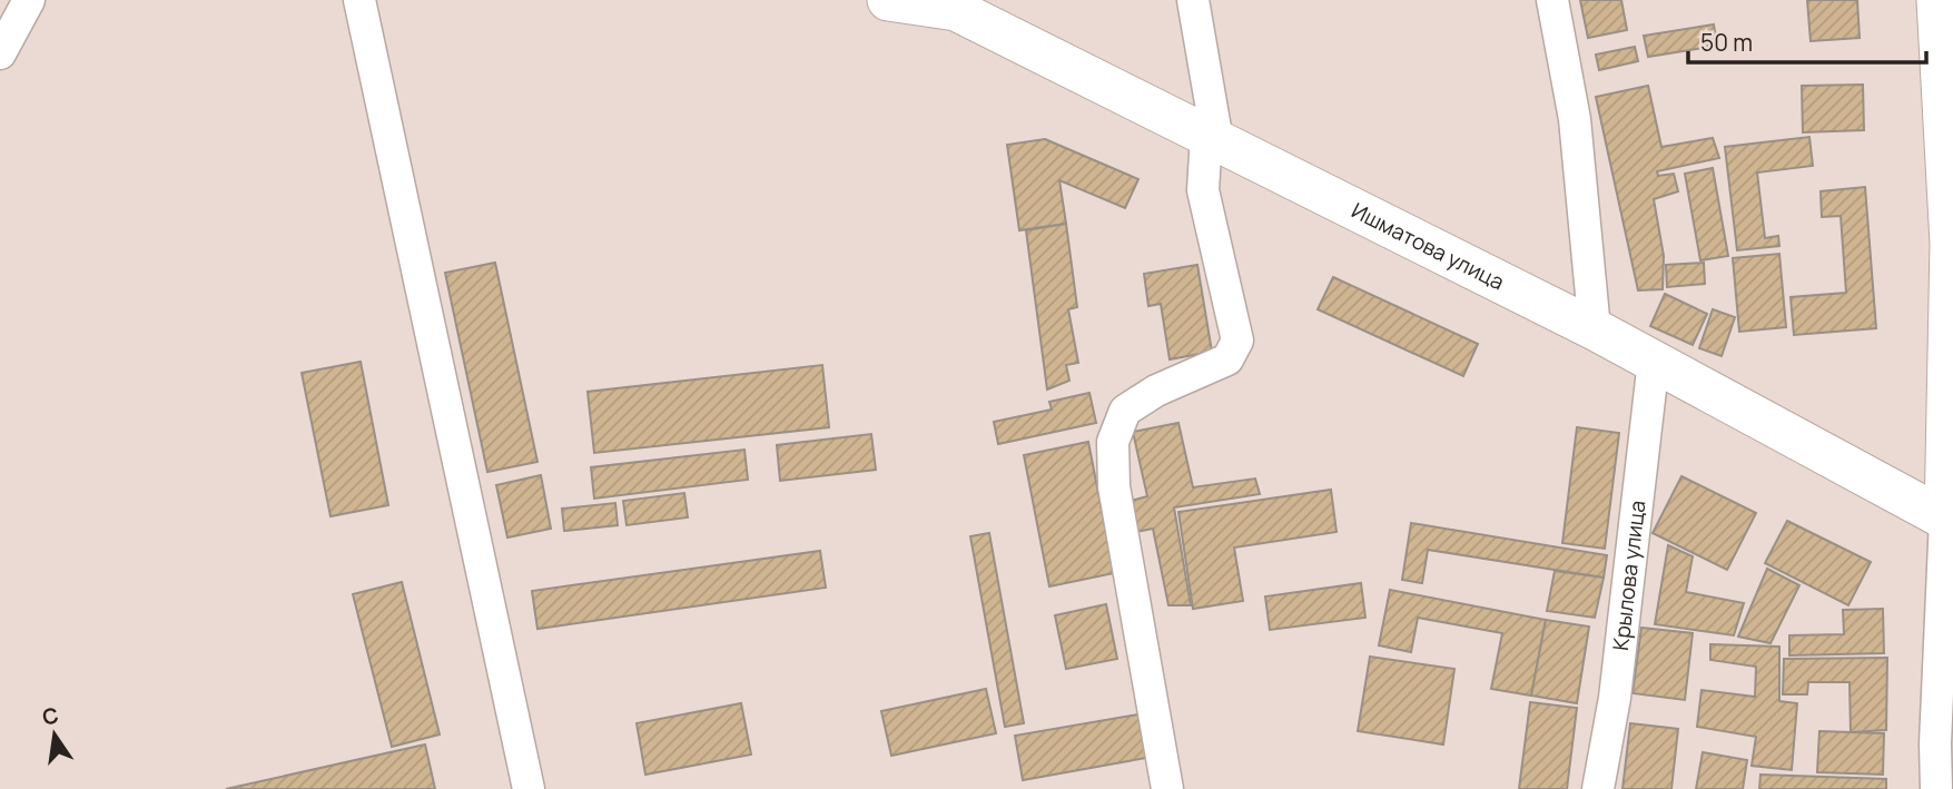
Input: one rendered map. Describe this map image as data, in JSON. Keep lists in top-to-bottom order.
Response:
{
  "streets": {
    "main road": ["Ишматова улица"],
    "street": ["Крылова улица"]
  },
  "crossings": [
    ["Ишматова улица", "Крылова улица"]
  ],
  "scale_bar": "50 m",
  "north": "top"
}
